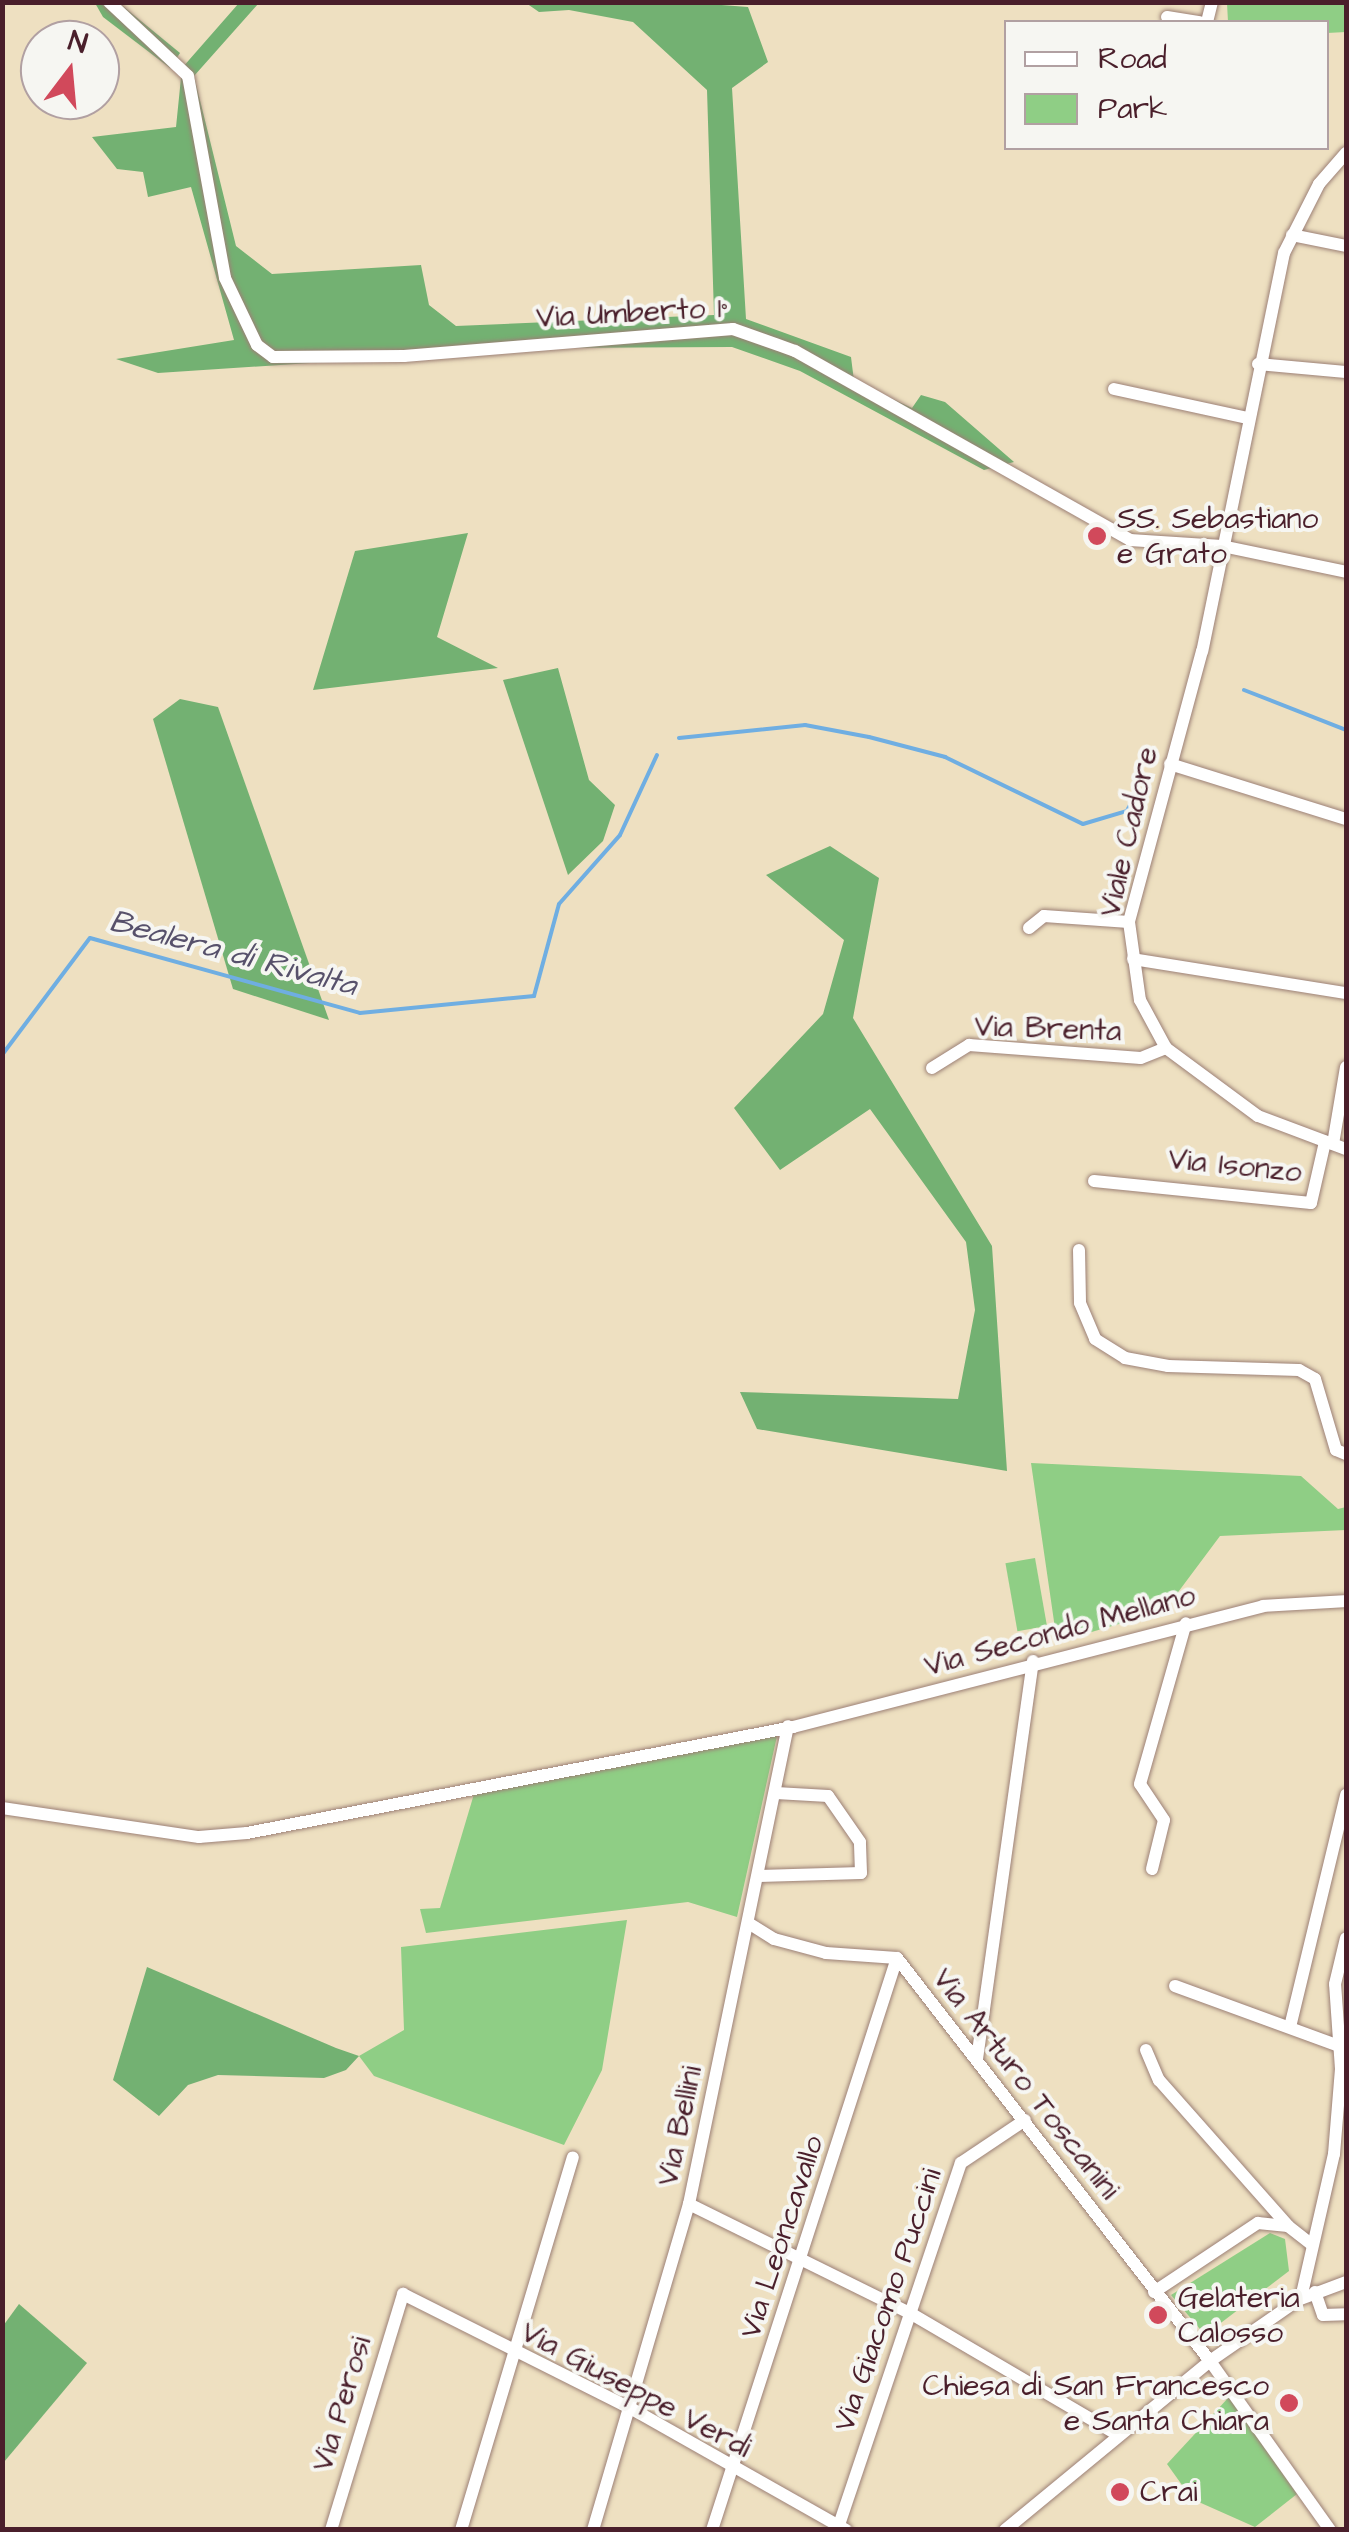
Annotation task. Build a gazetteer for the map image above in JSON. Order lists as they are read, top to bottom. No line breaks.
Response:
{"streets":{"street":["Via Umberto 1°","Viale Cadore","Via Brenta","Via Isonzo","Via Secondo Mellano","Via Arturo Toscanini","Via Bellini","Via Leoncavallo","Via Giacomo Puccini","Via Giuseppe Verdi","Via Perosi"]},"crossings":[["Via Umberto 1°","Viale Cadore"],["Viale Cadore","Via Brenta"],["Viale Cadore","Via Isonzo"],["Via Secondo Mellano","Via Bellini"],["Via Arturo Toscanini","Via Bellini"],["Via Arturo Toscanini","Via Leoncavallo"],["Via Arturo Toscanini","Via Giacomo Puccini"],["Via Bellini","Via Giuseppe Verdi"],["Via Leoncavallo","Via Giuseppe Verdi"],["Via Giacomo Puccini","Via Giuseppe Verdi"],["Via Giuseppe Verdi","Via Perosi"]],"water":["Bealera di Rivalta"],"places":["SS. Sebastiano e Grato","Gelateria Calosso","Chiesa di San Francesco e Santa Chiara","Crai"],"legend":["Road","Park"],"north":"top"}
